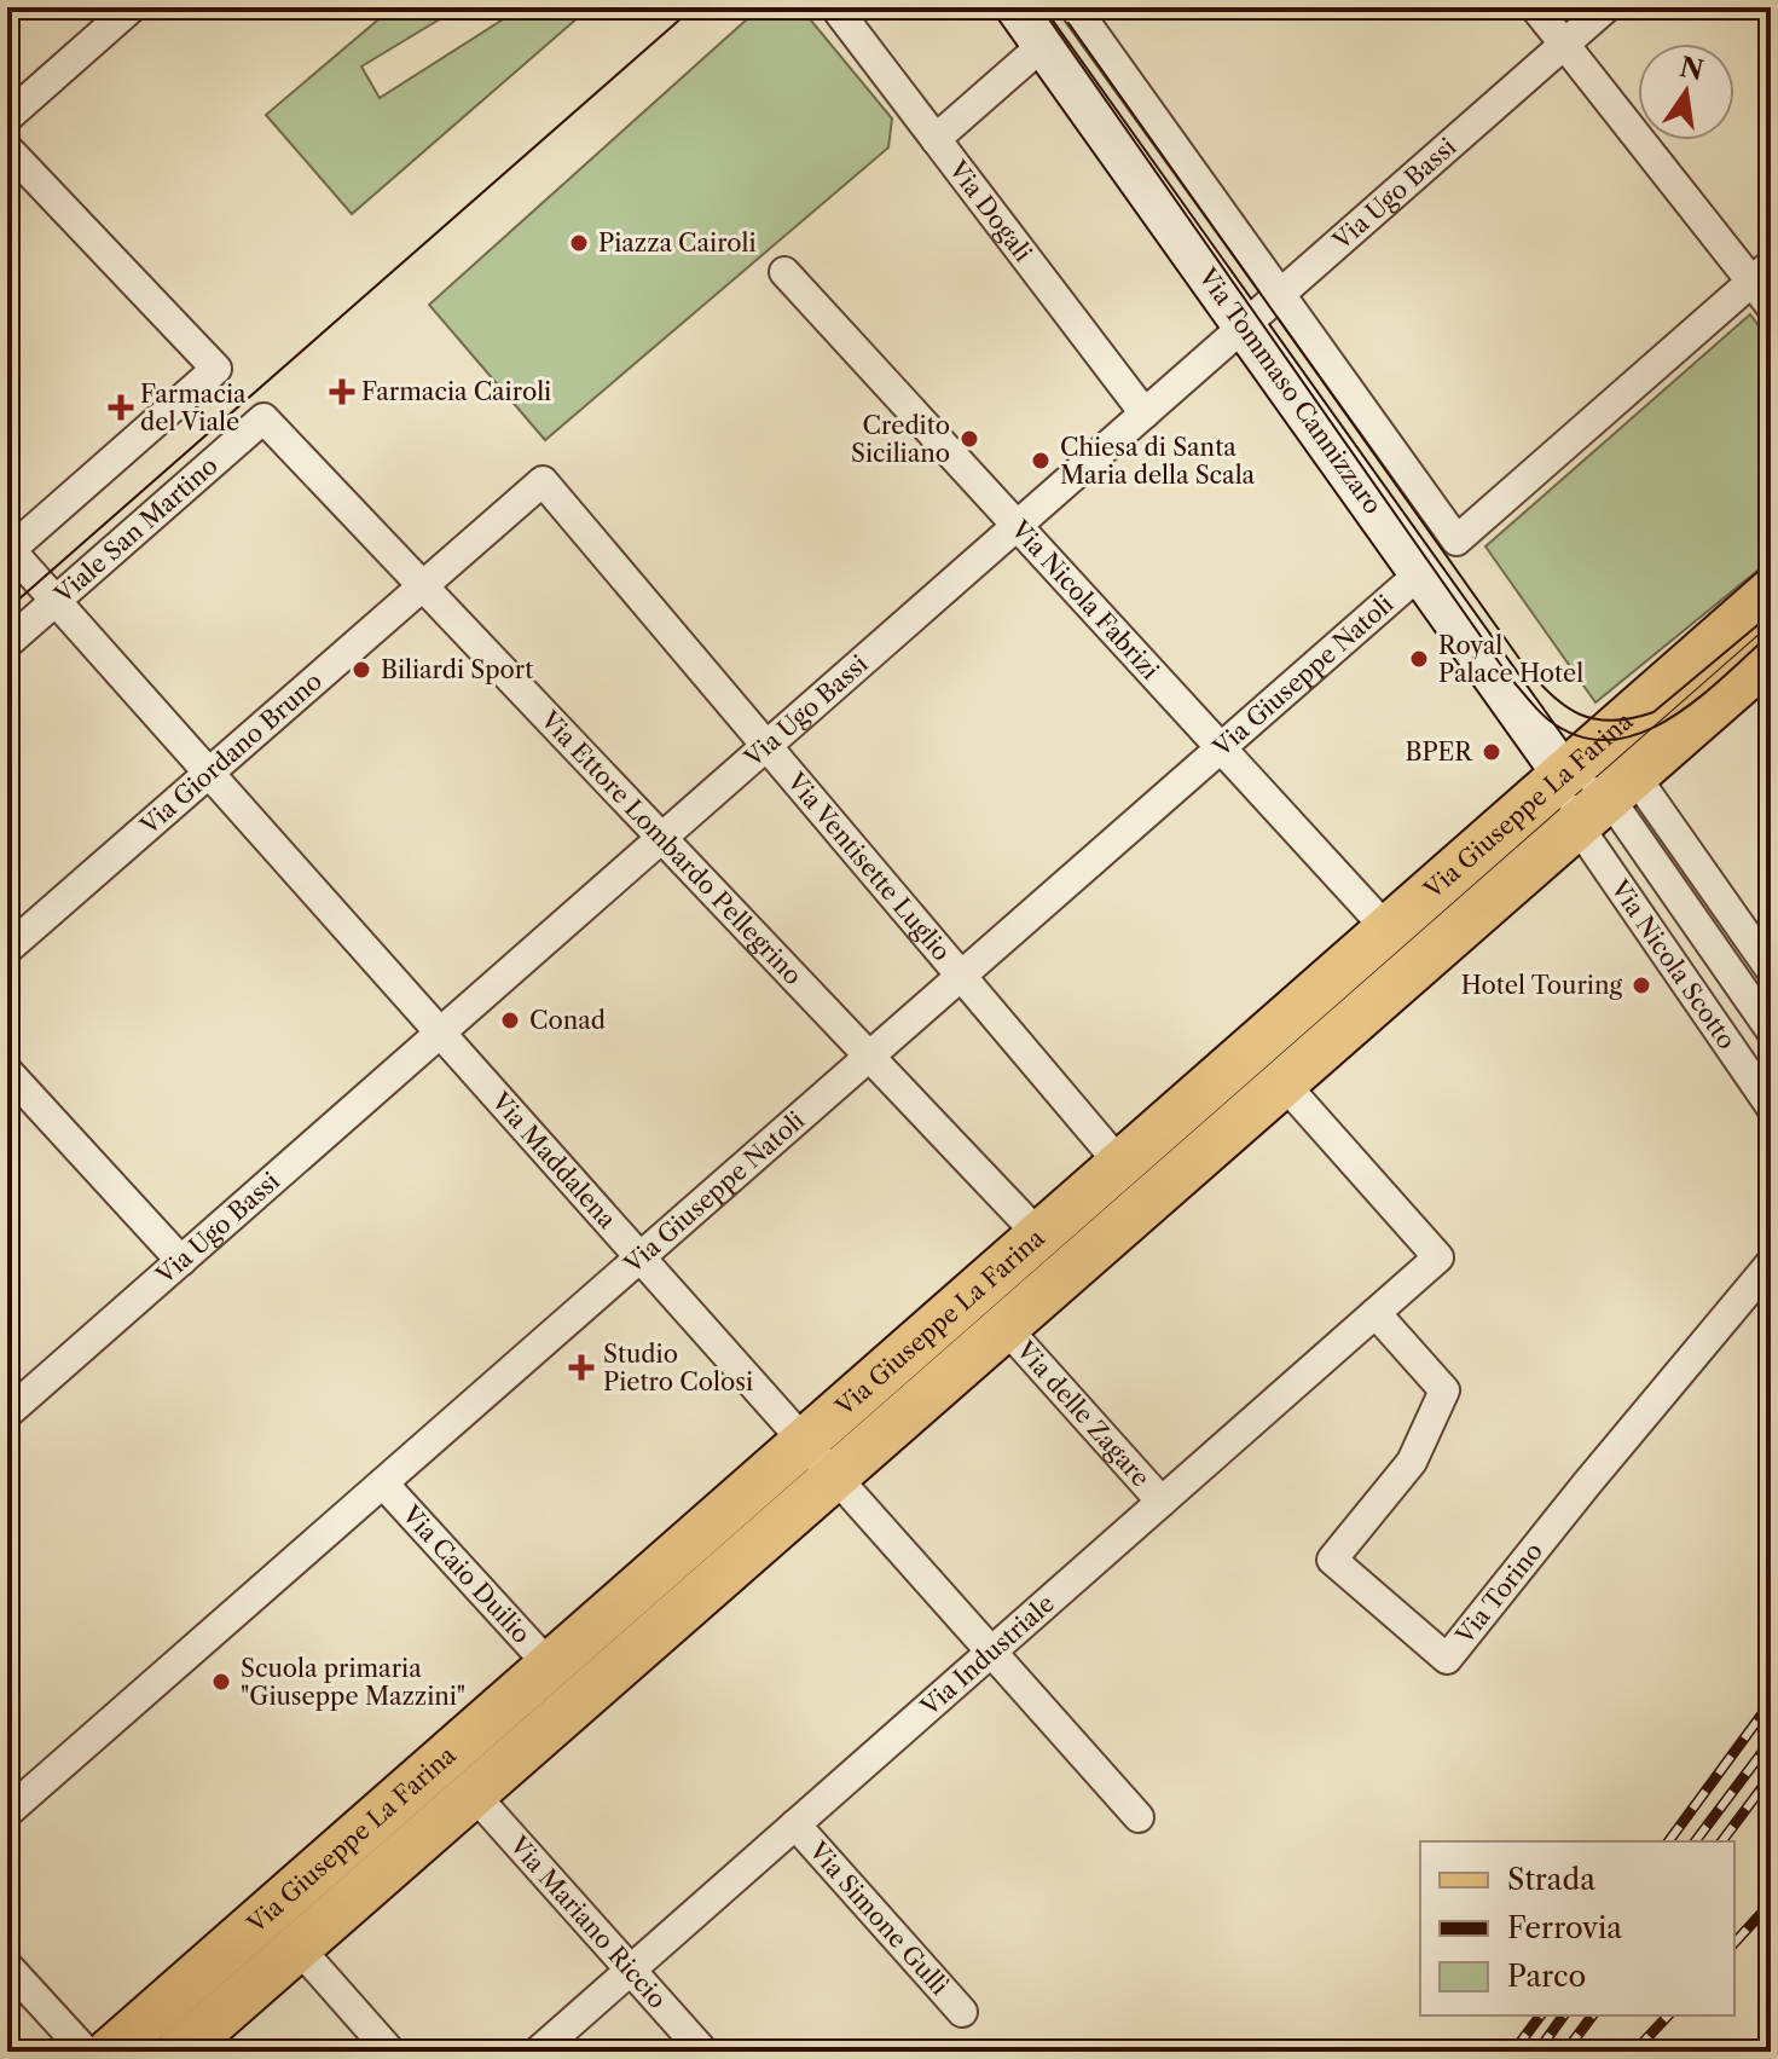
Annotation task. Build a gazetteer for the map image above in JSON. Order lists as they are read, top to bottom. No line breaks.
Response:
{"streets":{"main road":["Via Giuseppe La Farina"],"street":["Via Ugo Bassi","Via Dogali","Via Tommaso Cannizzaro","Viale San Martino","Via Nicola Fabrizi","Via Giuseppe Natoli","Via Giordano Bruno","Via Ettore Lombardo Pellegrino","Via Ventisette Luglio","Via Nicola Scotto","Via Maddalena","Via delle Zagare","Via Caio Duilio","Via Torino","Via Industriale","Via Simone Gullì","Via Mariano Riccio"]},"crossings":[["Via Ugo Bassi","Via Dogali"],["Via Ugo Bassi","Via Tommaso Cannizzaro"],["Via Ugo Bassi","Via Nicola Fabrizi"],["Via Ugo Bassi","Via Ettore Lombardo Pellegrino"],["Via Ugo Bassi","Via Ventisette Luglio"],["Via Ugo Bassi","Via Maddalena"],["Via Tommaso Cannizzaro","Via Giuseppe Natoli"],["Via Tommaso Cannizzaro","Via Giuseppe La Farina"],["Viale San Martino","Via Ettore Lombardo Pellegrino"],["Viale San Martino","Via Maddalena"],["Via Nicola Fabrizi","Via Giuseppe Natoli"],["Via Nicola Fabrizi","Via Giuseppe La Farina"],["Via Giuseppe Natoli","Via Ettore Lombardo Pellegrino"],["Via Giuseppe Natoli","Via Ventisette Luglio"],["Via Giuseppe Natoli","Via Maddalena"],["Via Giuseppe Natoli","Via Caio Duilio"],["Via Giordano Bruno","Via Ettore Lombardo Pellegrino"],["Via Giordano Bruno","Via Ventisette Luglio"],["Via Giordano Bruno","Via Maddalena"],["Via Giuseppe La Farina","Via Ettore Lombardo Pellegrino"],["Via Giuseppe La Farina","Via Ventisette Luglio"],["Via Giuseppe La Farina","Via Nicola Scotto"],["Via Giuseppe La Farina","Via Maddalena"],["Via Giuseppe La Farina","Via delle Zagare"],["Via Giuseppe La Farina","Via Caio Duilio"],["Via Giuseppe La Farina","Via Industriale"],["Via Giuseppe La Farina","Via Mariano Riccio"],["Via Maddalena","Via Industriale"],["Via delle Zagare","Via Industriale"],["Via Torino","Via Industriale"],["Via Industriale","Via Simone Gullì"],["Via Industriale","Via Mariano Riccio"]],"places":{"other":["Piazza Cairoli","Credito Siciliano","Chiesa di Santa Maria della Scala","Royal Palace Hotel","Biliardi Sport","BPER","Hotel Touring","Conad","Scuola primaria \"Giuseppe Mazzini\""],"health":["Farmacia Cairoli","Farmacia del Viale","Studio Pietro Colosi"]},"legend":["Strada","Ferrovia","Parco"],"north":"top"}
